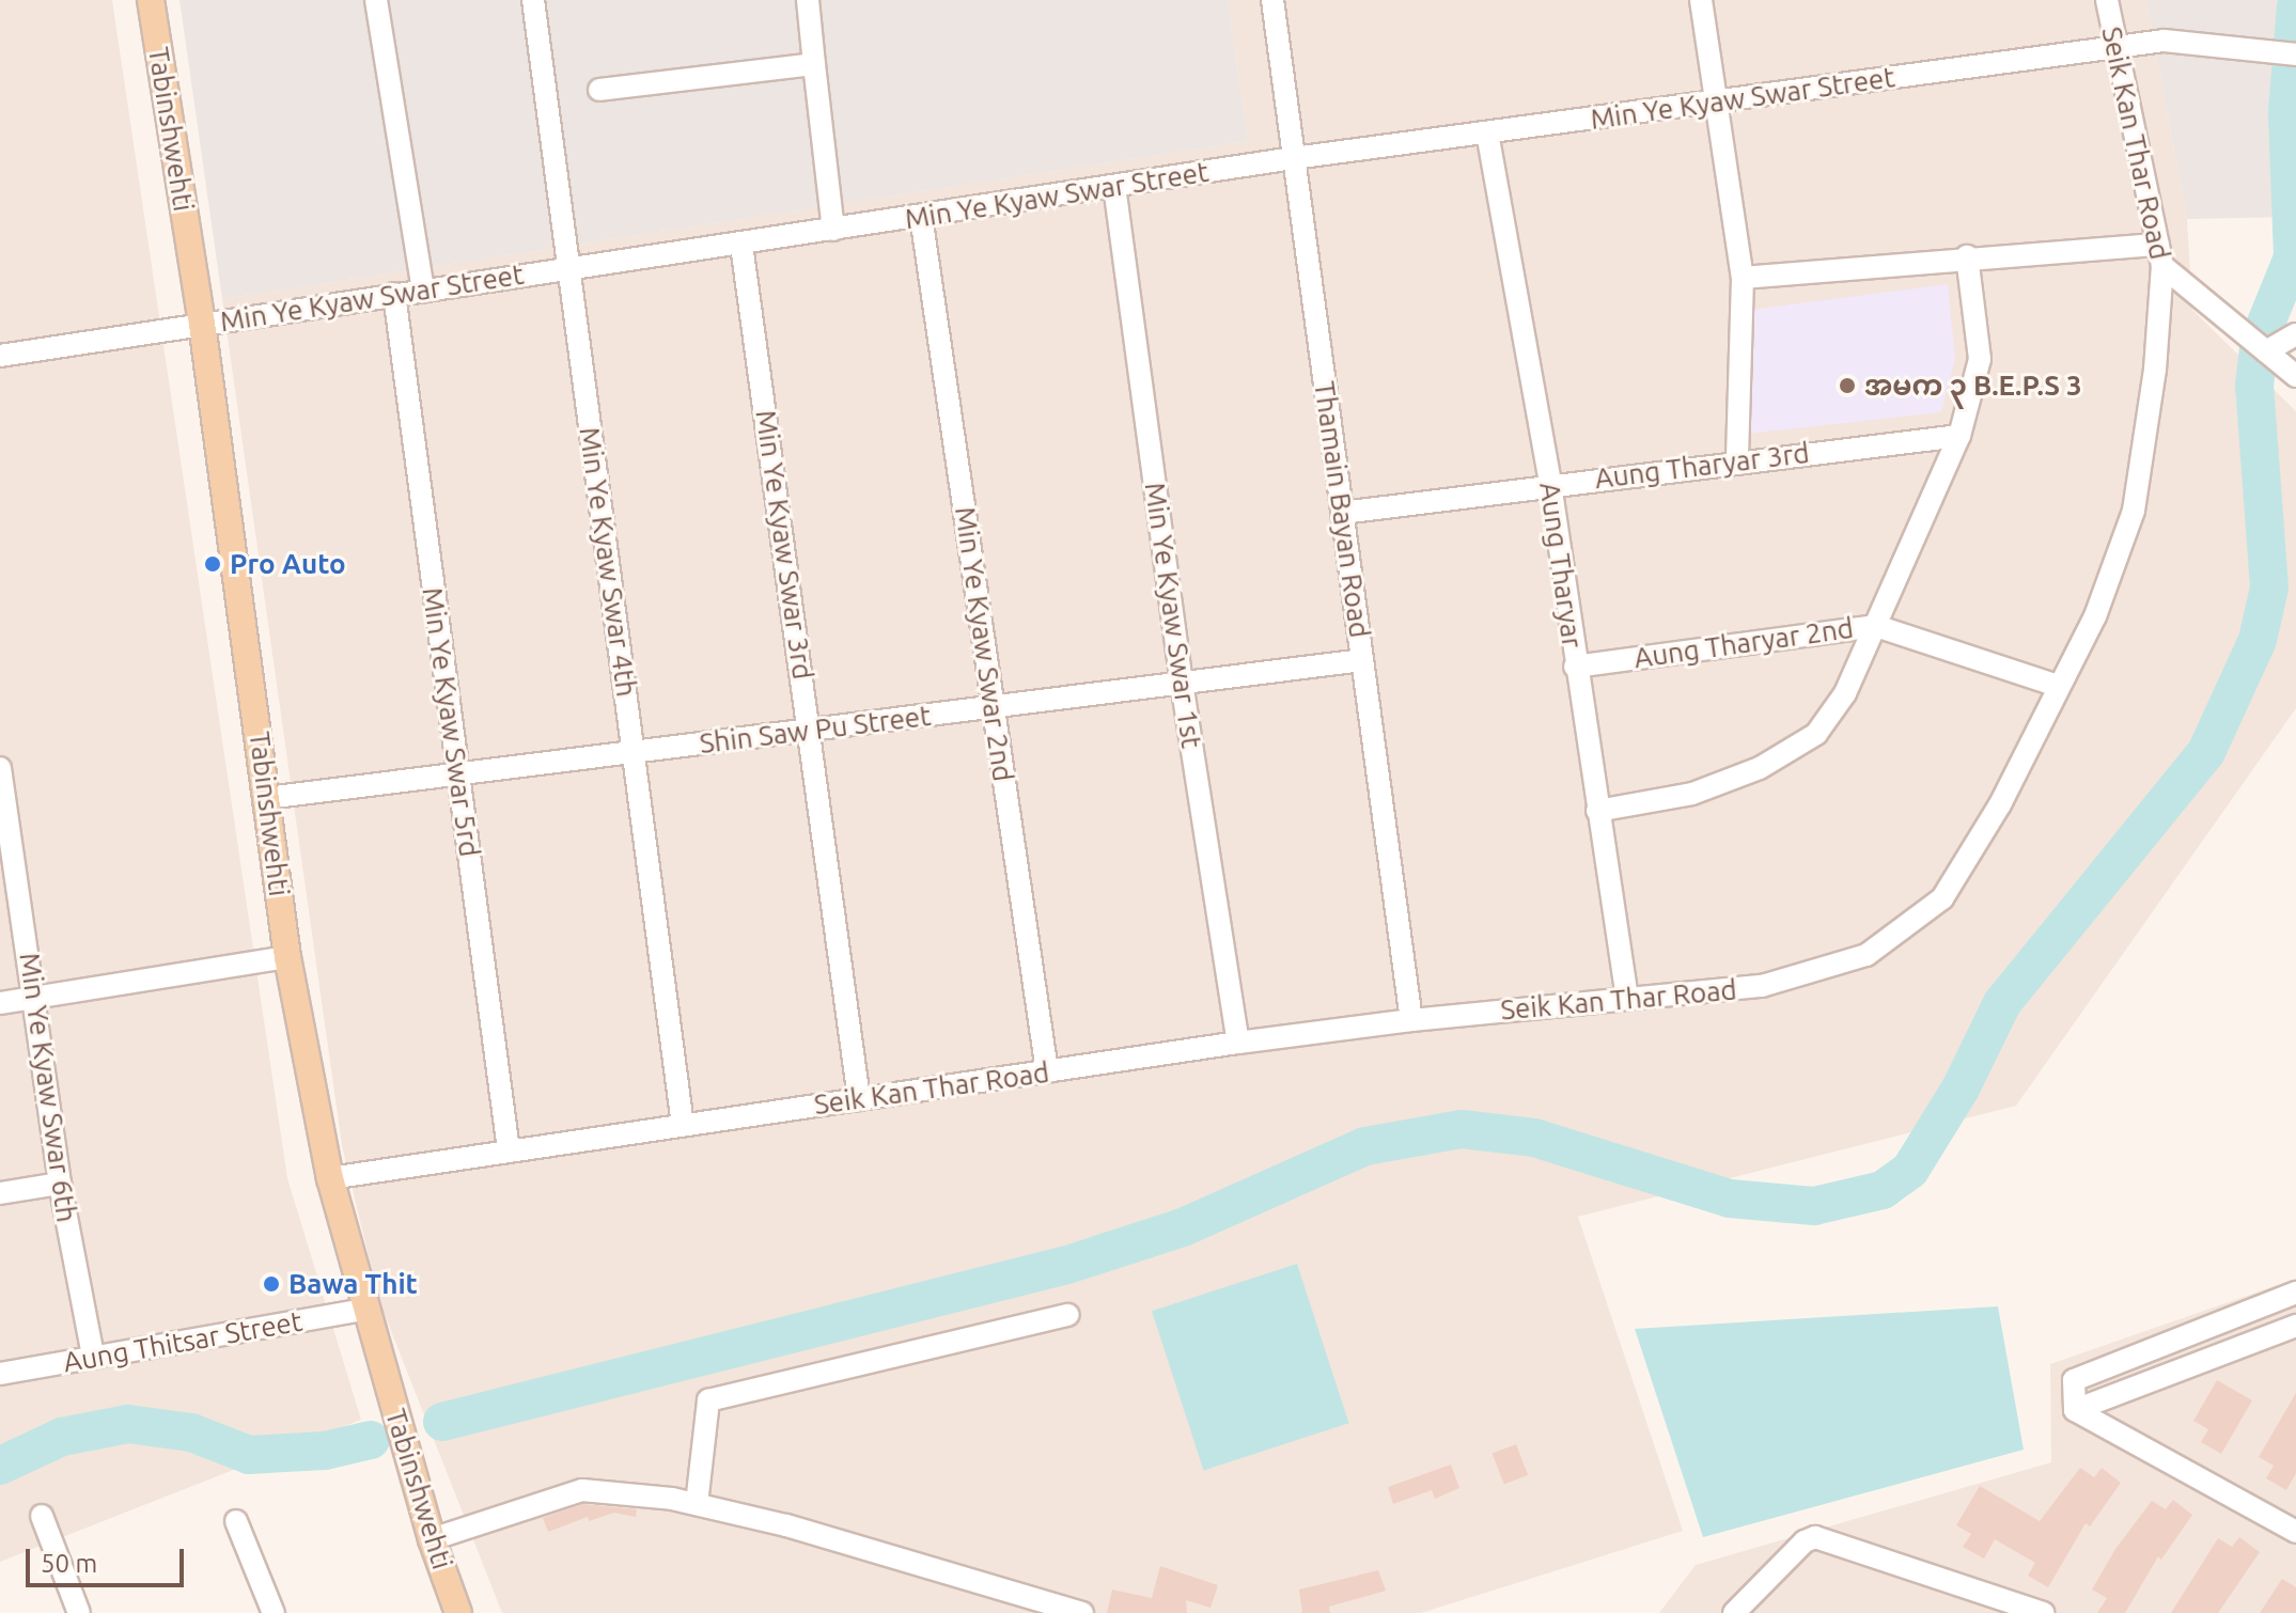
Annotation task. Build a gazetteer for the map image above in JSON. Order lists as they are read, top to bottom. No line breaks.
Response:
{"streets":{"main road":["Tabinshwehti"],"street":["Min Ye Kyaw Swar Street","Seik Kan Thar Road","Aung Tharyar 3rd","Thamain Bayan Road","Min Ye Kyaw Swar 3rd","Min Ye Kyaw Swar 4th","Aung Tharyar","Min Ye Kyaw Swar 1st","Aung Tharyar 2nd","Min Ye Kyaw Swar 2nd","Min Ye Kyaw Swar 5rd","Shin Saw Pu Street","Min Ye Kyaw Swar 6th","Aung Thitsar Street"]},"crossings":[["Min Ye Kyaw Swar Street","Tabinshwehti"],["Min Ye Kyaw Swar Street","Seik Kan Thar Road"],["Min Ye Kyaw Swar Street","Thamain Bayan Road"],["Min Ye Kyaw Swar Street","Min Ye Kyaw Swar 3rd"],["Min Ye Kyaw Swar Street","Min Ye Kyaw Swar 4th"],["Min Ye Kyaw Swar Street","Aung Tharyar"],["Min Ye Kyaw Swar Street","Min Ye Kyaw Swar 1st"],["Min Ye Kyaw Swar Street","Min Ye Kyaw Swar 2nd"],["Min Ye Kyaw Swar Street","Min Ye Kyaw Swar 5rd"],["Tabinshwehti","Seik Kan Thar Road"],["Tabinshwehti","Shin Saw Pu Street"],["Tabinshwehti","Aung Thitsar Street"],["Seik Kan Thar Road","Thamain Bayan Road"],["Seik Kan Thar Road","Min Ye Kyaw Swar 3rd"],["Seik Kan Thar Road","Min Ye Kyaw Swar 4th"],["Seik Kan Thar Road","Aung Tharyar"],["Seik Kan Thar Road","Min Ye Kyaw Swar 1st"],["Seik Kan Thar Road","Aung Tharyar 2nd"],["Seik Kan Thar Road","Min Ye Kyaw Swar 2nd"],["Seik Kan Thar Road","Min Ye Kyaw Swar 5rd"],["Aung Tharyar 3rd","Thamain Bayan Road"],["Aung Tharyar 3rd","Aung Tharyar"],["Thamain Bayan Road","Shin Saw Pu Street"],["Min Ye Kyaw Swar 3rd","Shin Saw Pu Street"],["Min Ye Kyaw Swar 4th","Shin Saw Pu Street"],["Aung Tharyar","Aung Tharyar 2nd"],["Min Ye Kyaw Swar 1st","Shin Saw Pu Street"],["Min Ye Kyaw Swar 2nd","Shin Saw Pu Street"],["Min Ye Kyaw Swar 5rd","Shin Saw Pu Street"],["Min Ye Kyaw Swar 6th","Aung Thitsar Street"]],"places":["အမက ၃ B.E.P.S 3","Pro Auto","Bawa Thit"],"scale_bar":"50 m"}
